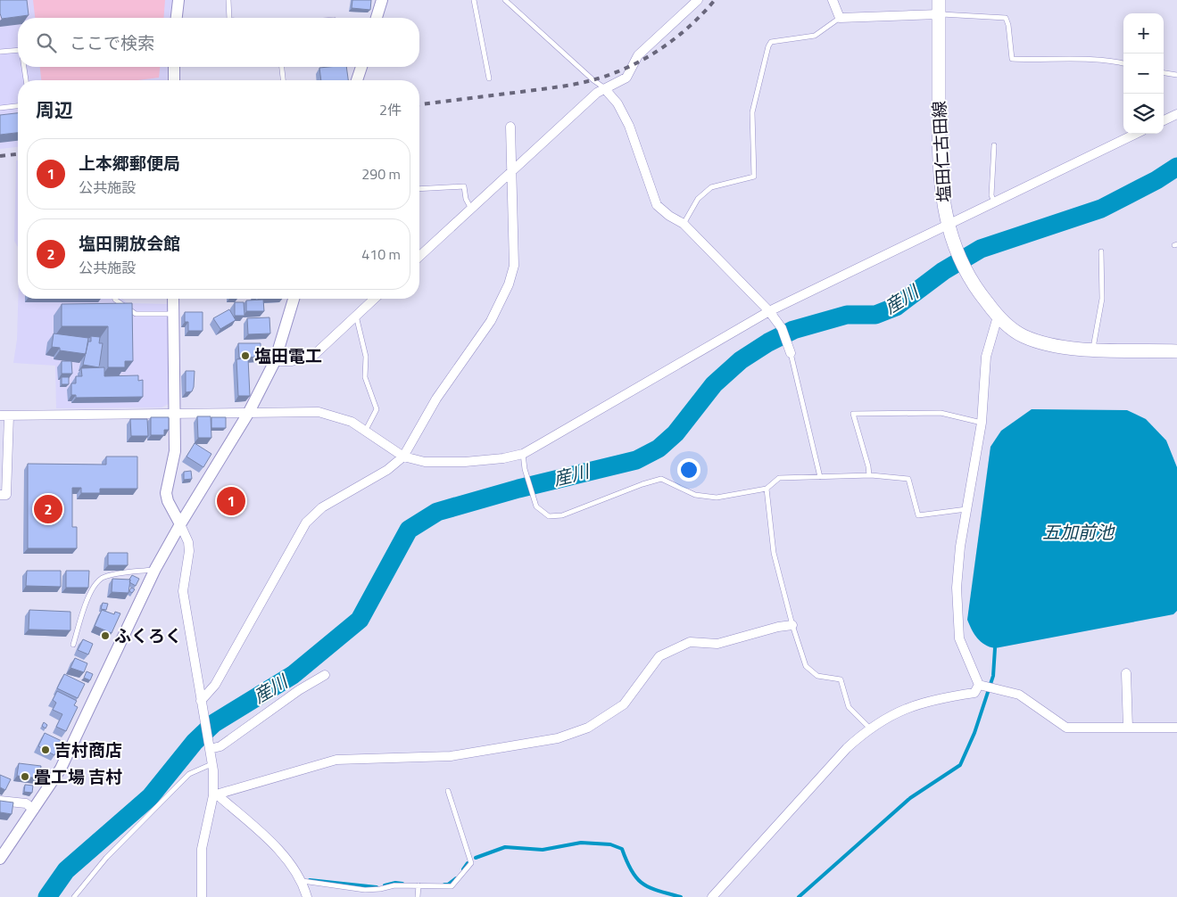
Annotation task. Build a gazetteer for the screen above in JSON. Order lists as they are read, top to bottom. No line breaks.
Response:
{"streets":{"main road":["塩田仁古田線"]},"water":["産川","五加前池"],"places":["塩田電工","ふくろく","吉村商店","畳工場 吉村"],"page":{"map_buttons":["+","−"],"search":"ここで検索","heading":["周辺","2件"],"list":[{"mark":"1","name":"上本郷郵便局","note":"公共施設","value":"290 m"},{"mark":"2","name":"塩田開放会館","note":"公共施設","value":"410 m"}],"pins":["1","2"]}}
